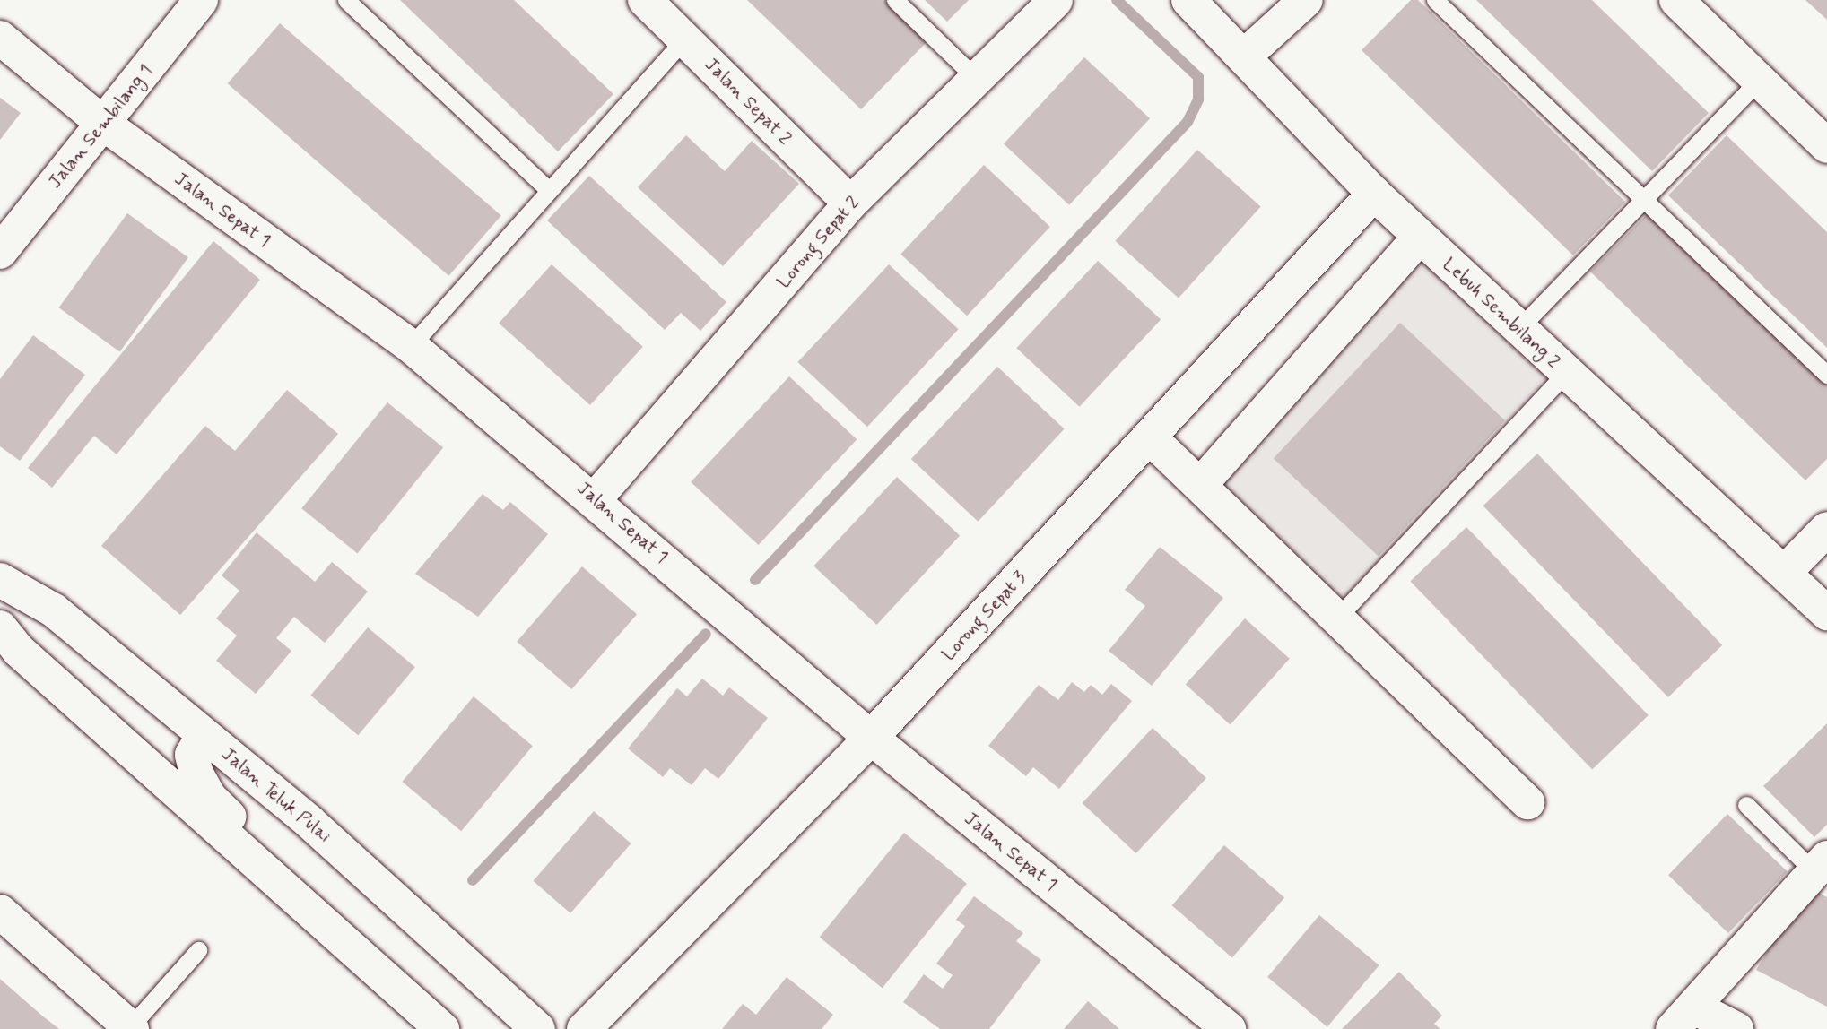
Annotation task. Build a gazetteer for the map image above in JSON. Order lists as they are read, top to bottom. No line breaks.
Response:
{"streets":{"street":["Jalan Sepat 2","Jalan Sembilang 1","Jalan Sepat 1","Lorong Sepat 2","Lebuh Sembilang 2","Lorong Sepat 3","Jalan Teluk Pulai"]},"crossings":[["Jalan Sepat 2","Lorong Sepat 2"],["Jalan Sembilang 1","Jalan Sepat 1"],["Jalan Sepat 1","Lorong Sepat 2"],["Jalan Sepat 1","Lorong Sepat 3"],["Lebuh Sembilang 2","Lorong Sepat 3"]]}
